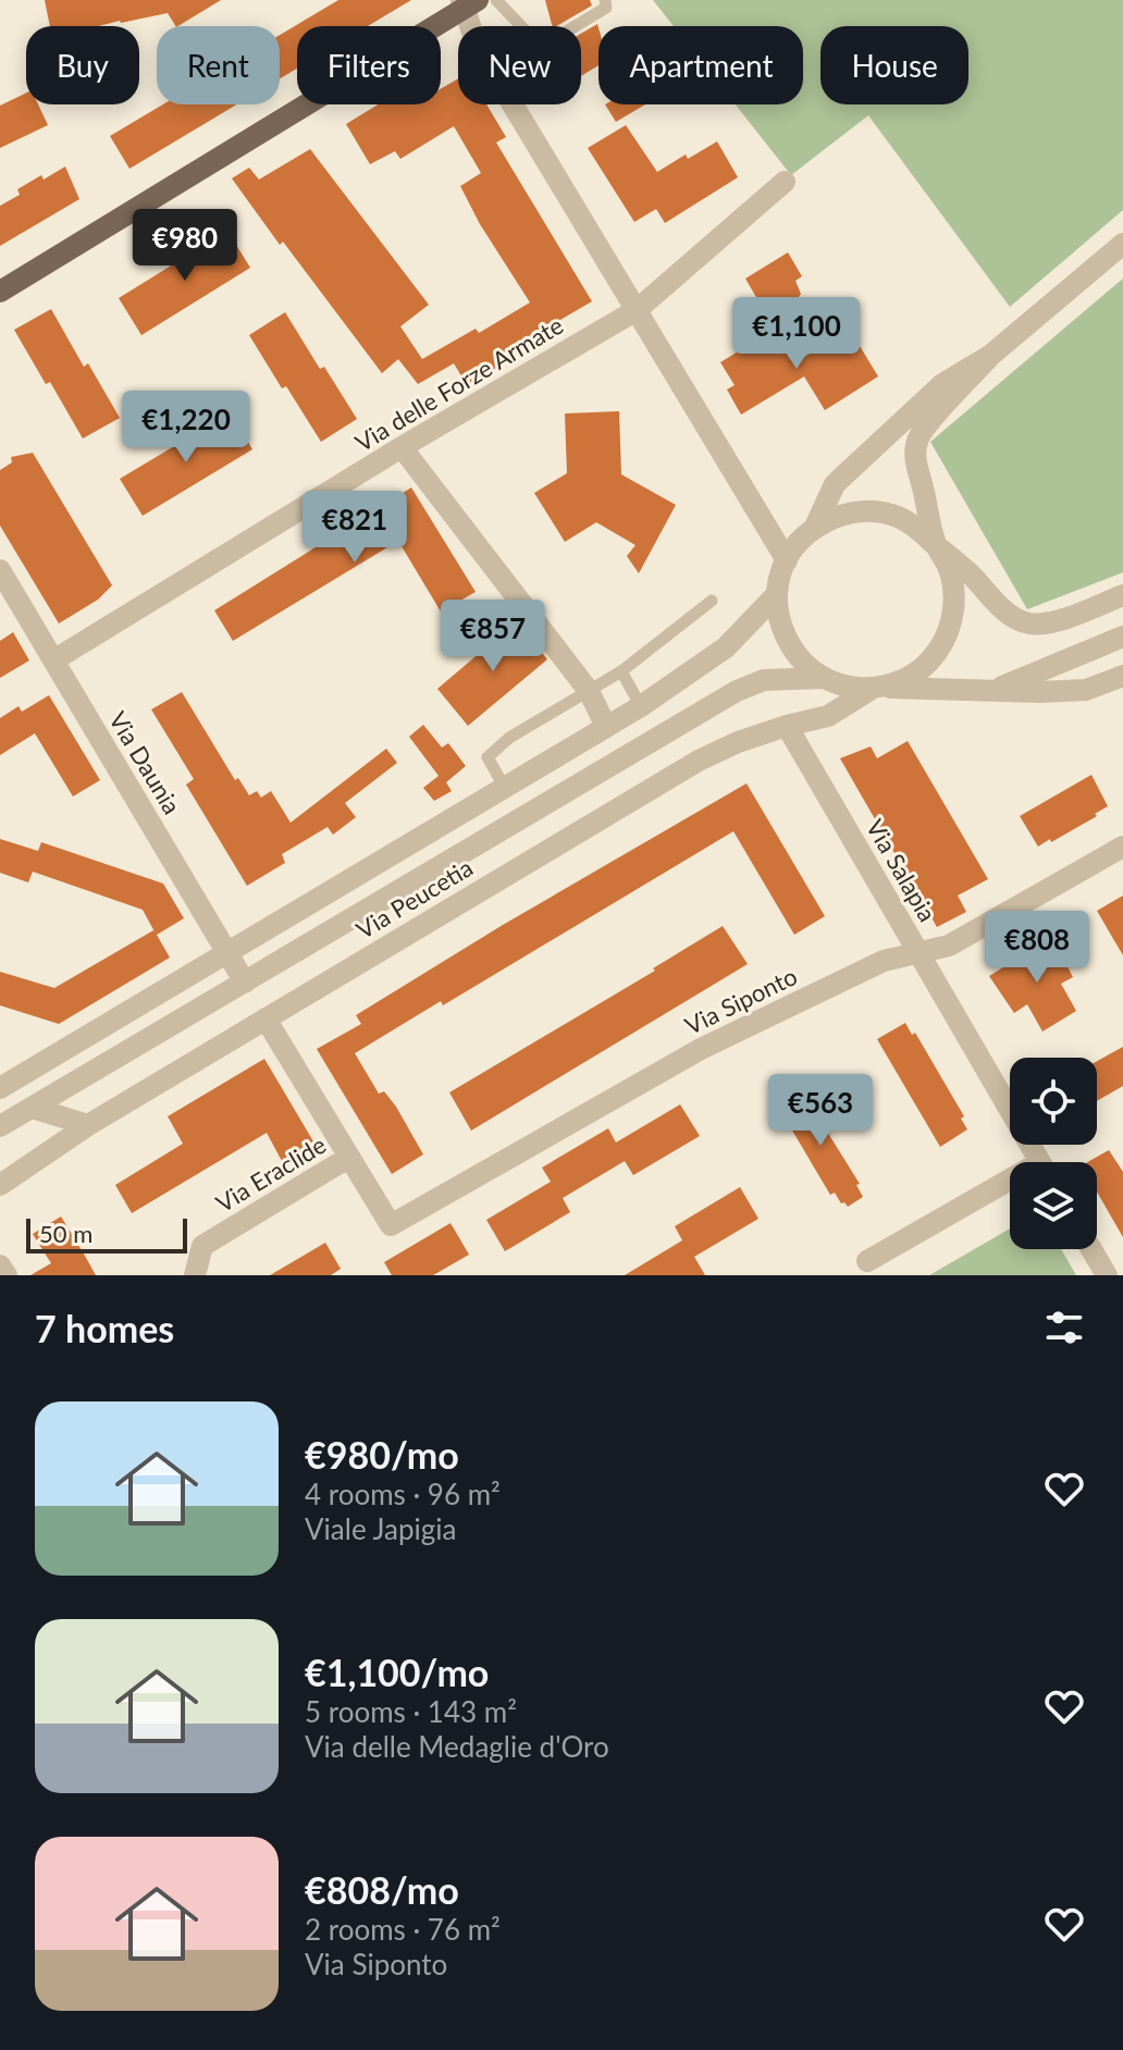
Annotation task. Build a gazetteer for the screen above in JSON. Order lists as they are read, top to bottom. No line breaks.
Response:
{"streets":{"street":["Via delle Forze Armate","Via Daunia","Via Salapia","Via Peucetia","Via Siponto","Via Eraclide"]},"crossings":[["Via delle Forze Armate","Via Daunia"],["Via Daunia","Via Peucetia"],["Via Salapia","Via Peucetia"],["Via Salapia","Via Siponto"],["Via Siponto","Via Eraclide"]],"scale_bar":"50 m","page":{"chip":["Buy","Rent","Filters","New","Apartment","House"],"price":["€980","€1,100","€1,220","€821","€857","€808","€563"],"scale":"50 m","heading":"7 homes","list":[{"name":"€980/mo","note":"4 rooms · 96 m² · Viale Japigia"},{"name":"€1,100/mo","note":"5 rooms · 143 m² · Via delle Medaglie d'Oro"},{"name":"€808/mo","note":"2 rooms · 76 m² · Via Siponto"}]}}
